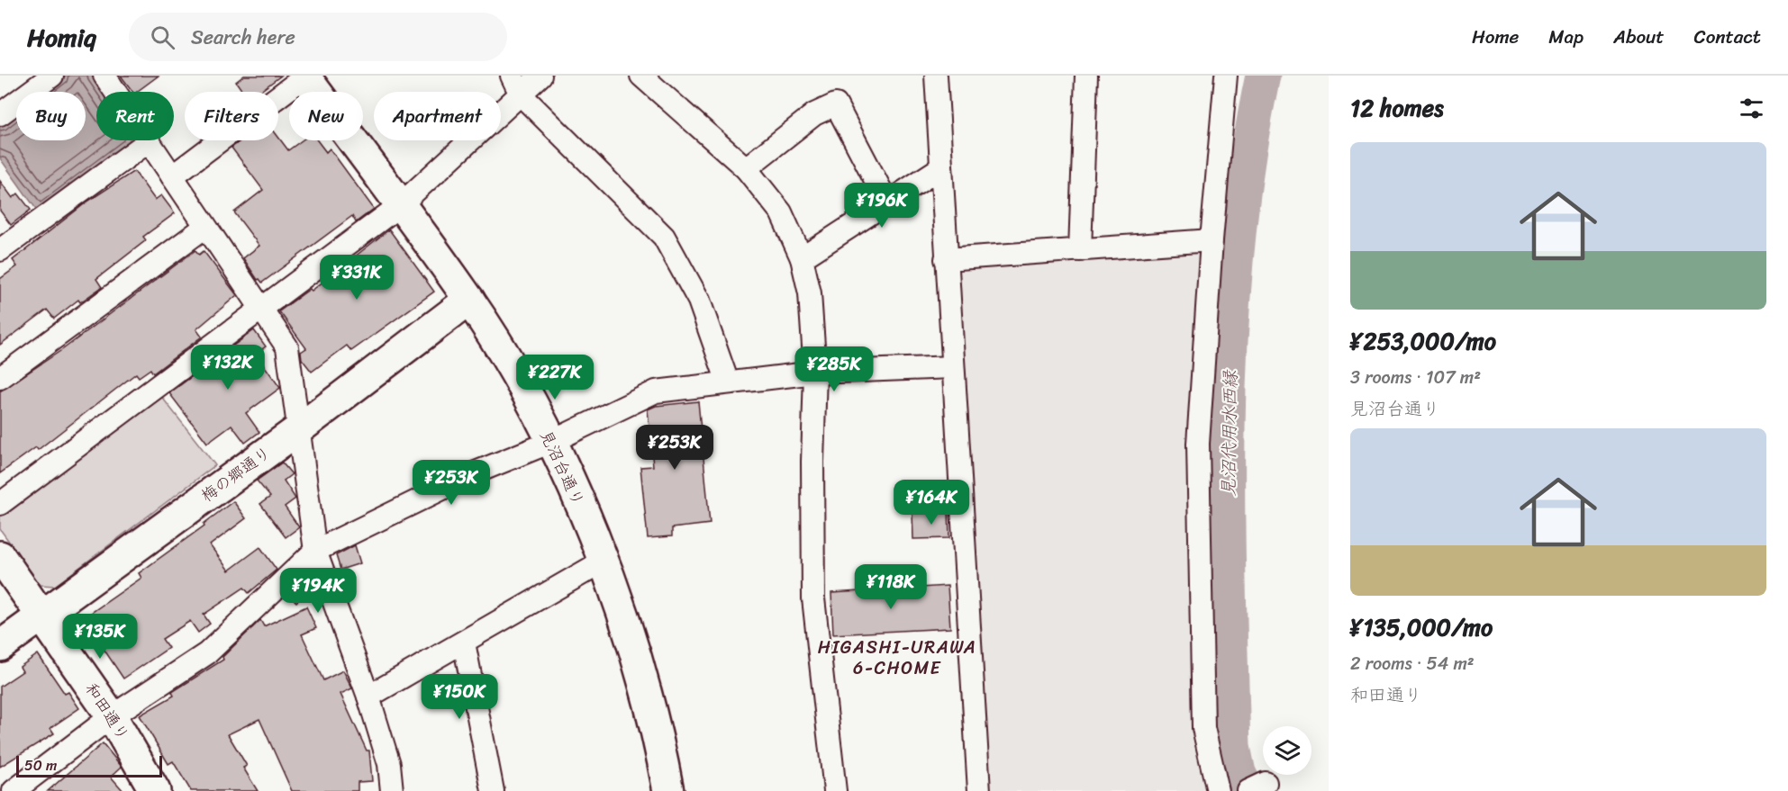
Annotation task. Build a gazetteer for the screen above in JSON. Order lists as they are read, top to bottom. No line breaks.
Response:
{"streets":{"street":["見沼台通り","梅の郷通り","和田通り"]},"crossings":[["見沼台通り","梅の郷通り"],["梅の郷通り","和田通り"]],"districts":["HIGASHI-URAWA 6-CHOME"],"water":["見沼代用水西縁"],"scale_bar":"50 m","page":{"header":"Homiq","search":"Search here","nav":["Home","Map","About","Contact"],"heading":"12 homes","chip":["Buy","Rent","Filters","New","Apartment"],"list":[{"name":"¥253,000/mo","note":"3 rooms · 107 m² · 見沼台通り"},{"name":"¥135,000/mo","note":"2 rooms · 54 m² · 和田通り"}],"price":["¥196K","¥331K","¥132K","¥285K","¥227K","¥253K","¥253K","¥164K","¥118K","¥194K","¥135K","¥150K"],"scale":"50 m"}}
